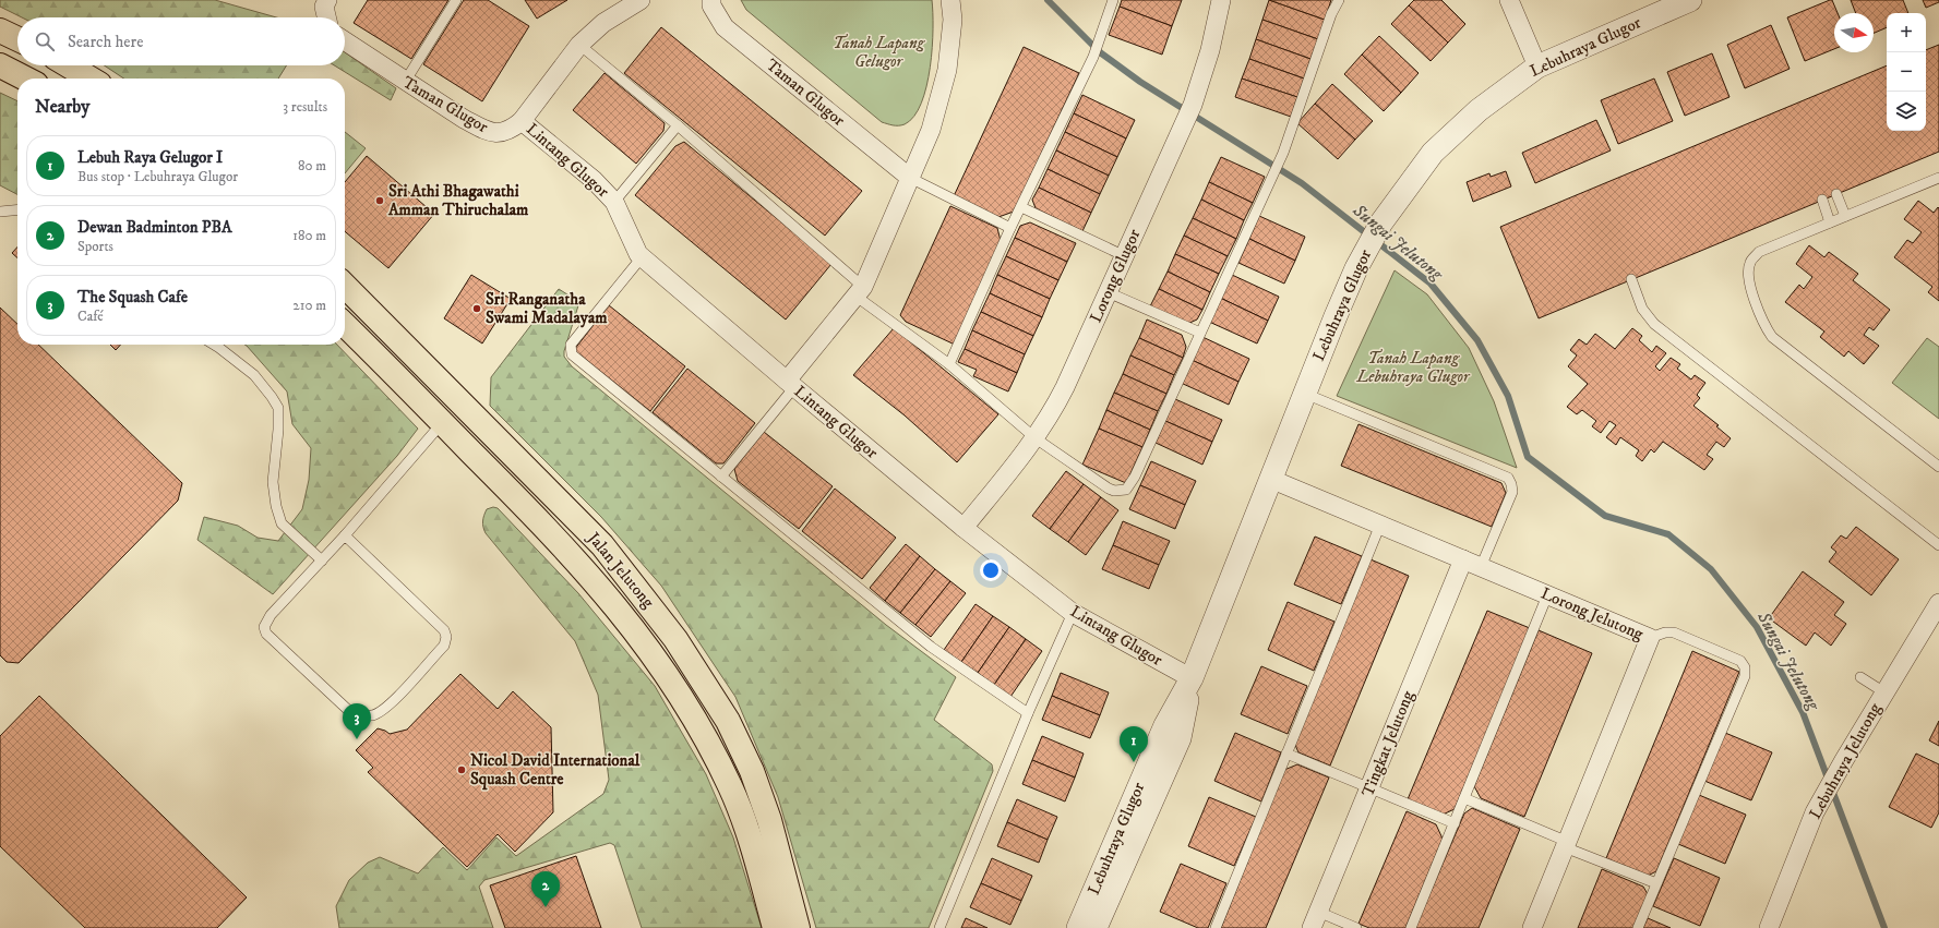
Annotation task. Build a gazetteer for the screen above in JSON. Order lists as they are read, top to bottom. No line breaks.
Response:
{"streets":{"main road":["Jalan Jelutong"],"street":["Lebuhraya Glugor","Taman Glugor","Lintang Glugor","Lorong Glugor","Lorong Jelutong","Tingkat Jelutong","Lebuhraya Jelutong"]},"crossings":[["Lebuhraya Glugor","Lintang Glugor"],["Lebuhraya Glugor","Lorong Jelutong"],["Taman Glugor","Lintang Glugor"],["Lintang Glugor","Lorong Glugor"],["Lorong Jelutong","Tingkat Jelutong"]],"water":["Sungai Jelutong"],"parks":["Tanah Lapang Gelugor","Tanah Lapang Lebuhraya Glugor"],"places":["Sri Athi Bhagawathi Amman Thiruchalam","Sri Ranganatha Swami Madalayam","Nicol David International Squash Centre"],"north":"right","page":{"map_buttons":["+","−"],"search":"Search here","heading":["Nearby","3 results"],"list":[{"mark":"1","name":"Lebuh Raya Gelugor I","note":"Bus stop · Lebuhraya Glugor","value":"80 m"},{"mark":"2","name":"Dewan Badminton PBA","note":"Sports","value":"180 m"},{"mark":"3","name":"The Squash Cafe","note":"Café","value":"210 m"}],"pins":["3","1","2"]}}
